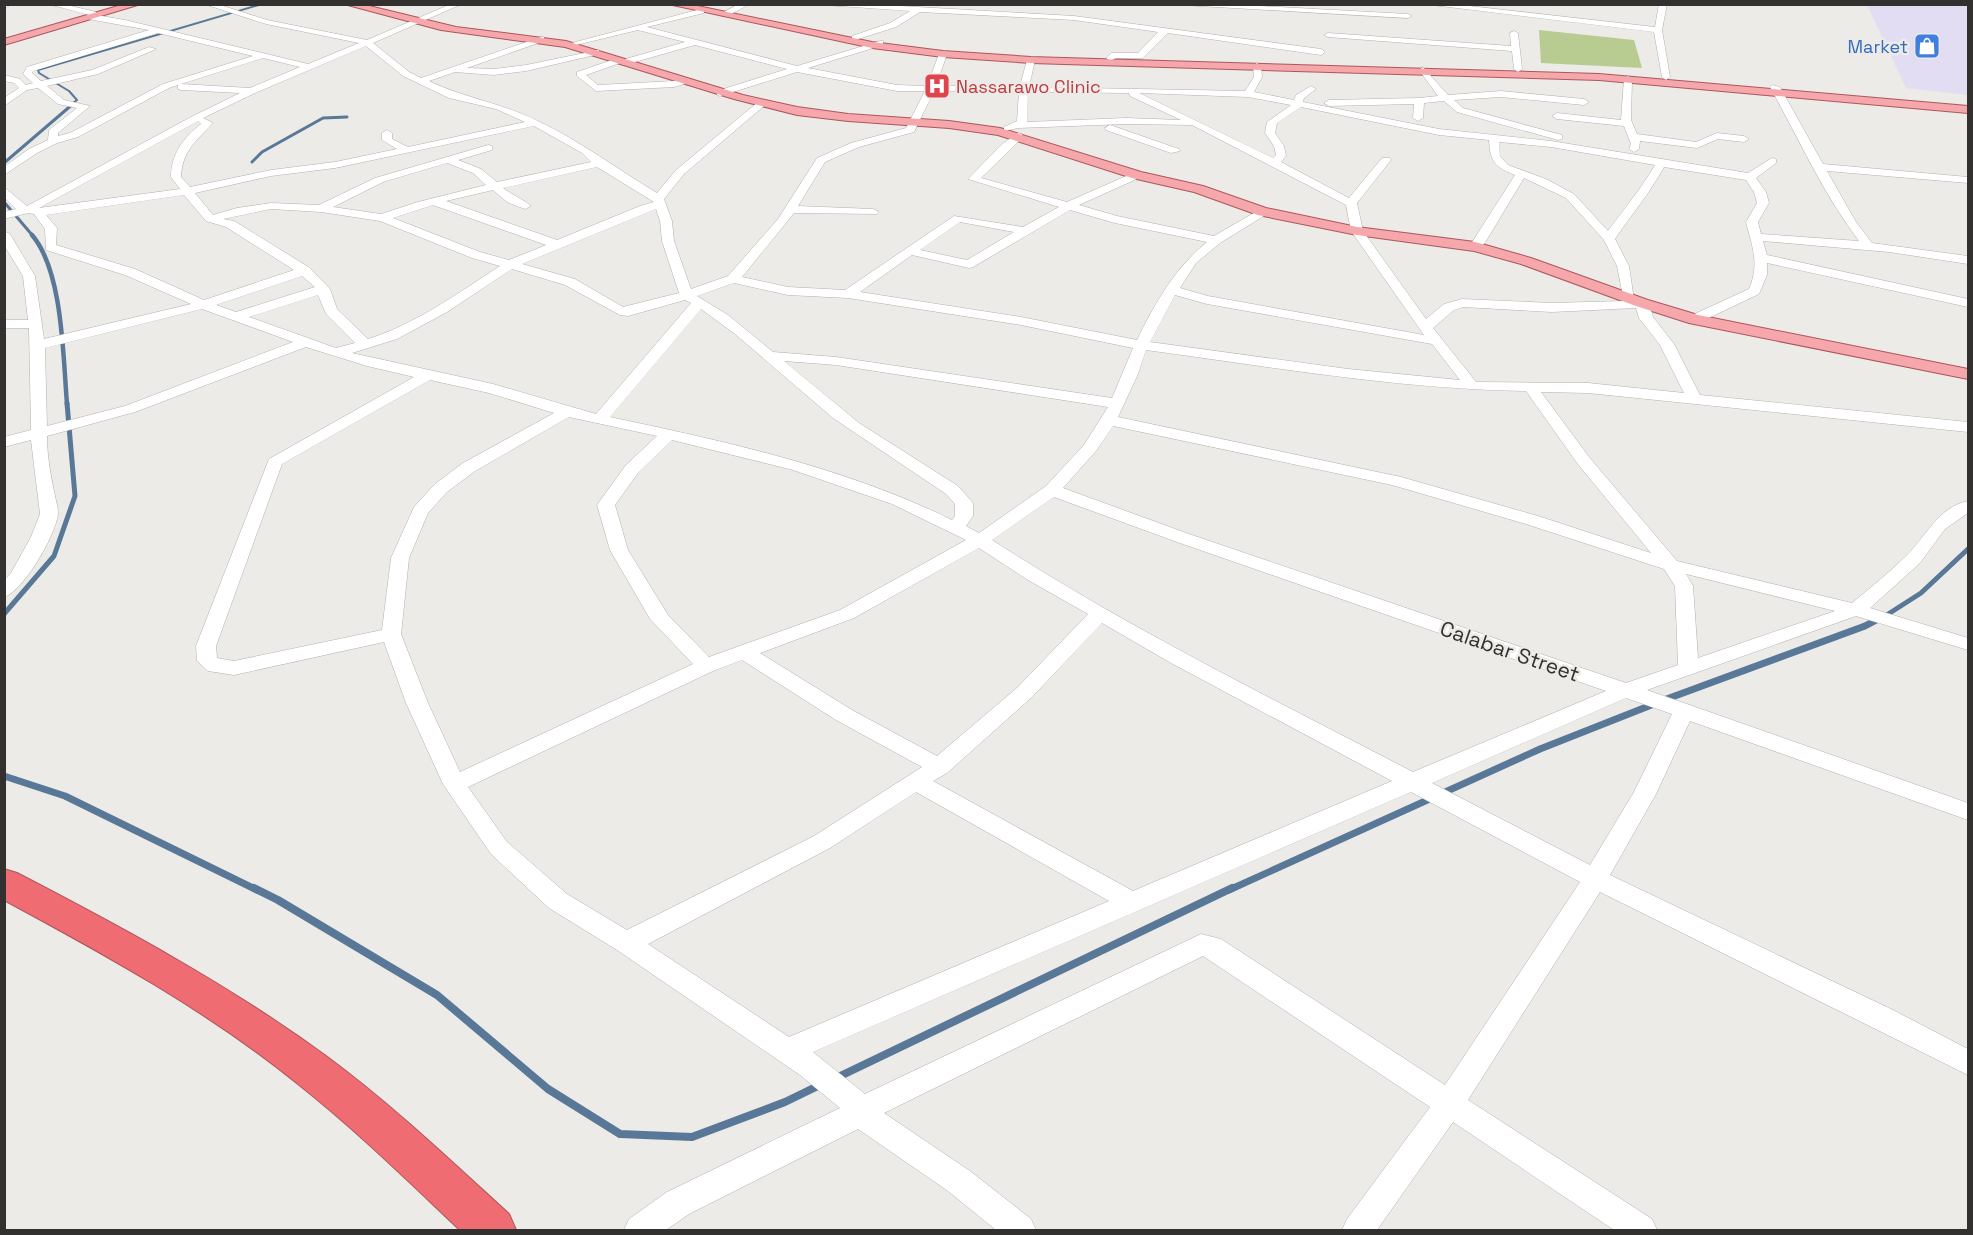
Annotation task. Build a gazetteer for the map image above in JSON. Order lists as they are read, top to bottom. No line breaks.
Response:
{"streets":{"street":["Calabar Street"]},"places":{"shop":["Market"],"hospital":["Nassarawo Clinic"]}}
